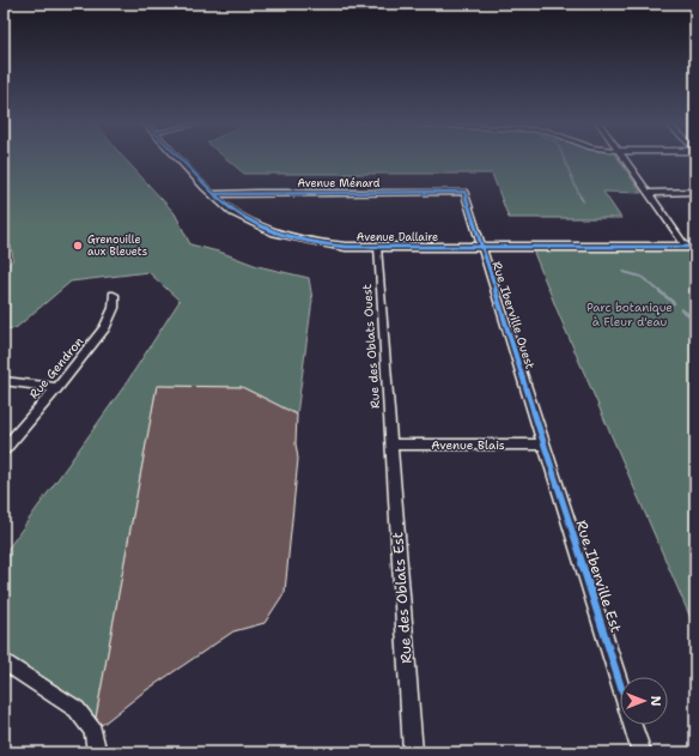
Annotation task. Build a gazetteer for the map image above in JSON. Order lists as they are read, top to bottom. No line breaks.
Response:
{"streets":{"street":["Avenue Ménard","Avenue Dallaire","Rue Iberville Ouest","Rue des Oblats Ouest","Rue Gendron","Avenue Blais","Rue Iberville Est","Rue des Oblats Est"]},"crossings":[["Avenue Ménard","Avenue Dallaire"],["Avenue Ménard","Rue Iberville Ouest"],["Avenue Dallaire","Rue Iberville Ouest"],["Avenue Dallaire","Rue des Oblats Ouest"],["Rue Iberville Ouest","Avenue Blais"],["Rue Iberville Ouest","Rue Iberville Est"],["Rue des Oblats Ouest","Avenue Blais"],["Rue des Oblats Ouest","Rue des Oblats Est"],["Avenue Blais","Rue Iberville Est"],["Avenue Blais","Rue des Oblats Est"]],"parks":["Parc botanique à Fleur d'eau"],"places":["Grenouille aux Bleuets"],"north":"right"}
